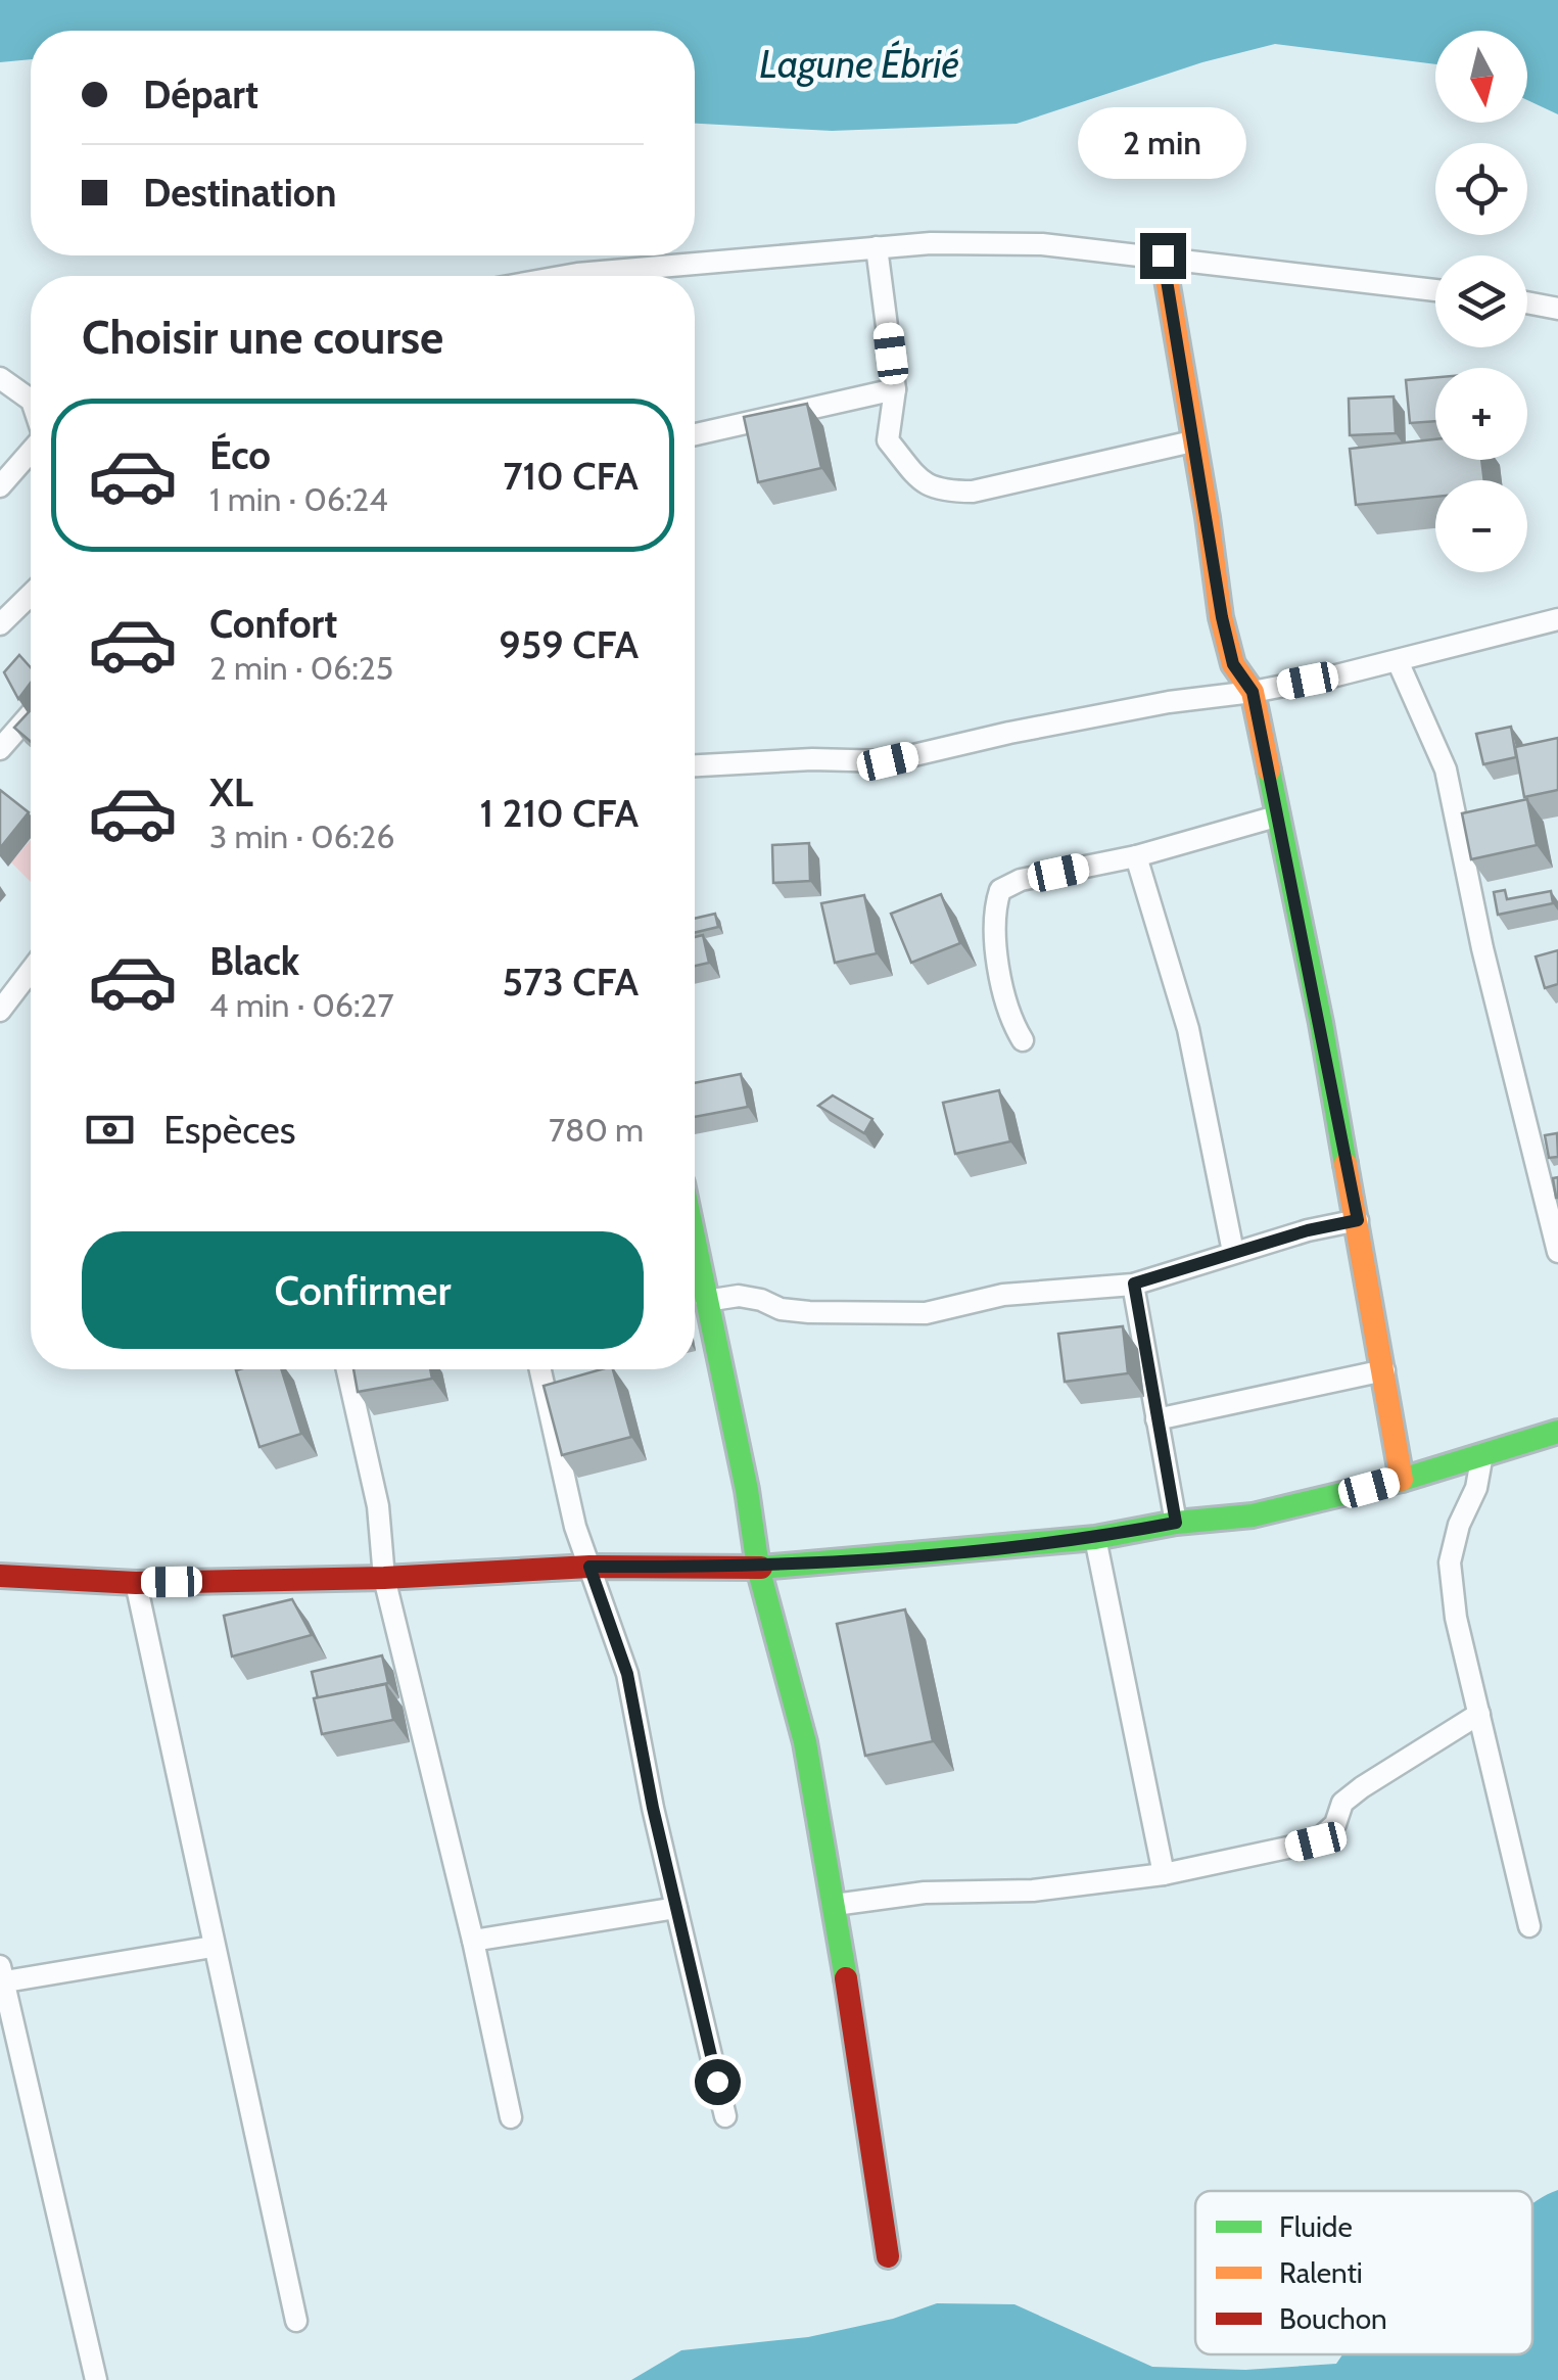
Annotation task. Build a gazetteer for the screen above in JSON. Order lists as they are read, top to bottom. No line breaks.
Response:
{"water":["Lagune Ébrié"],"legend":["Fluide","Ralenti","Bouchon"],"north":"bottom","page":{"map_buttons":["+","−"],"banner":["Départ","Destination"],"bubble":"2 min","heading":"Choisir une course","list":[{"name":"Éco","note":"1 min · 06:24","value":"710 CFA"},{"name":"Confort","note":"2 min · 06:25","value":"959 CFA"},{"name":"XL","note":"3 min · 06:26","value":"1 210 CFA"},{"name":"Black","note":"4 min · 06:27","value":"573 CFA"}],"pay":["Espèces","780 m"],"buttons":"Confirmer"}}
